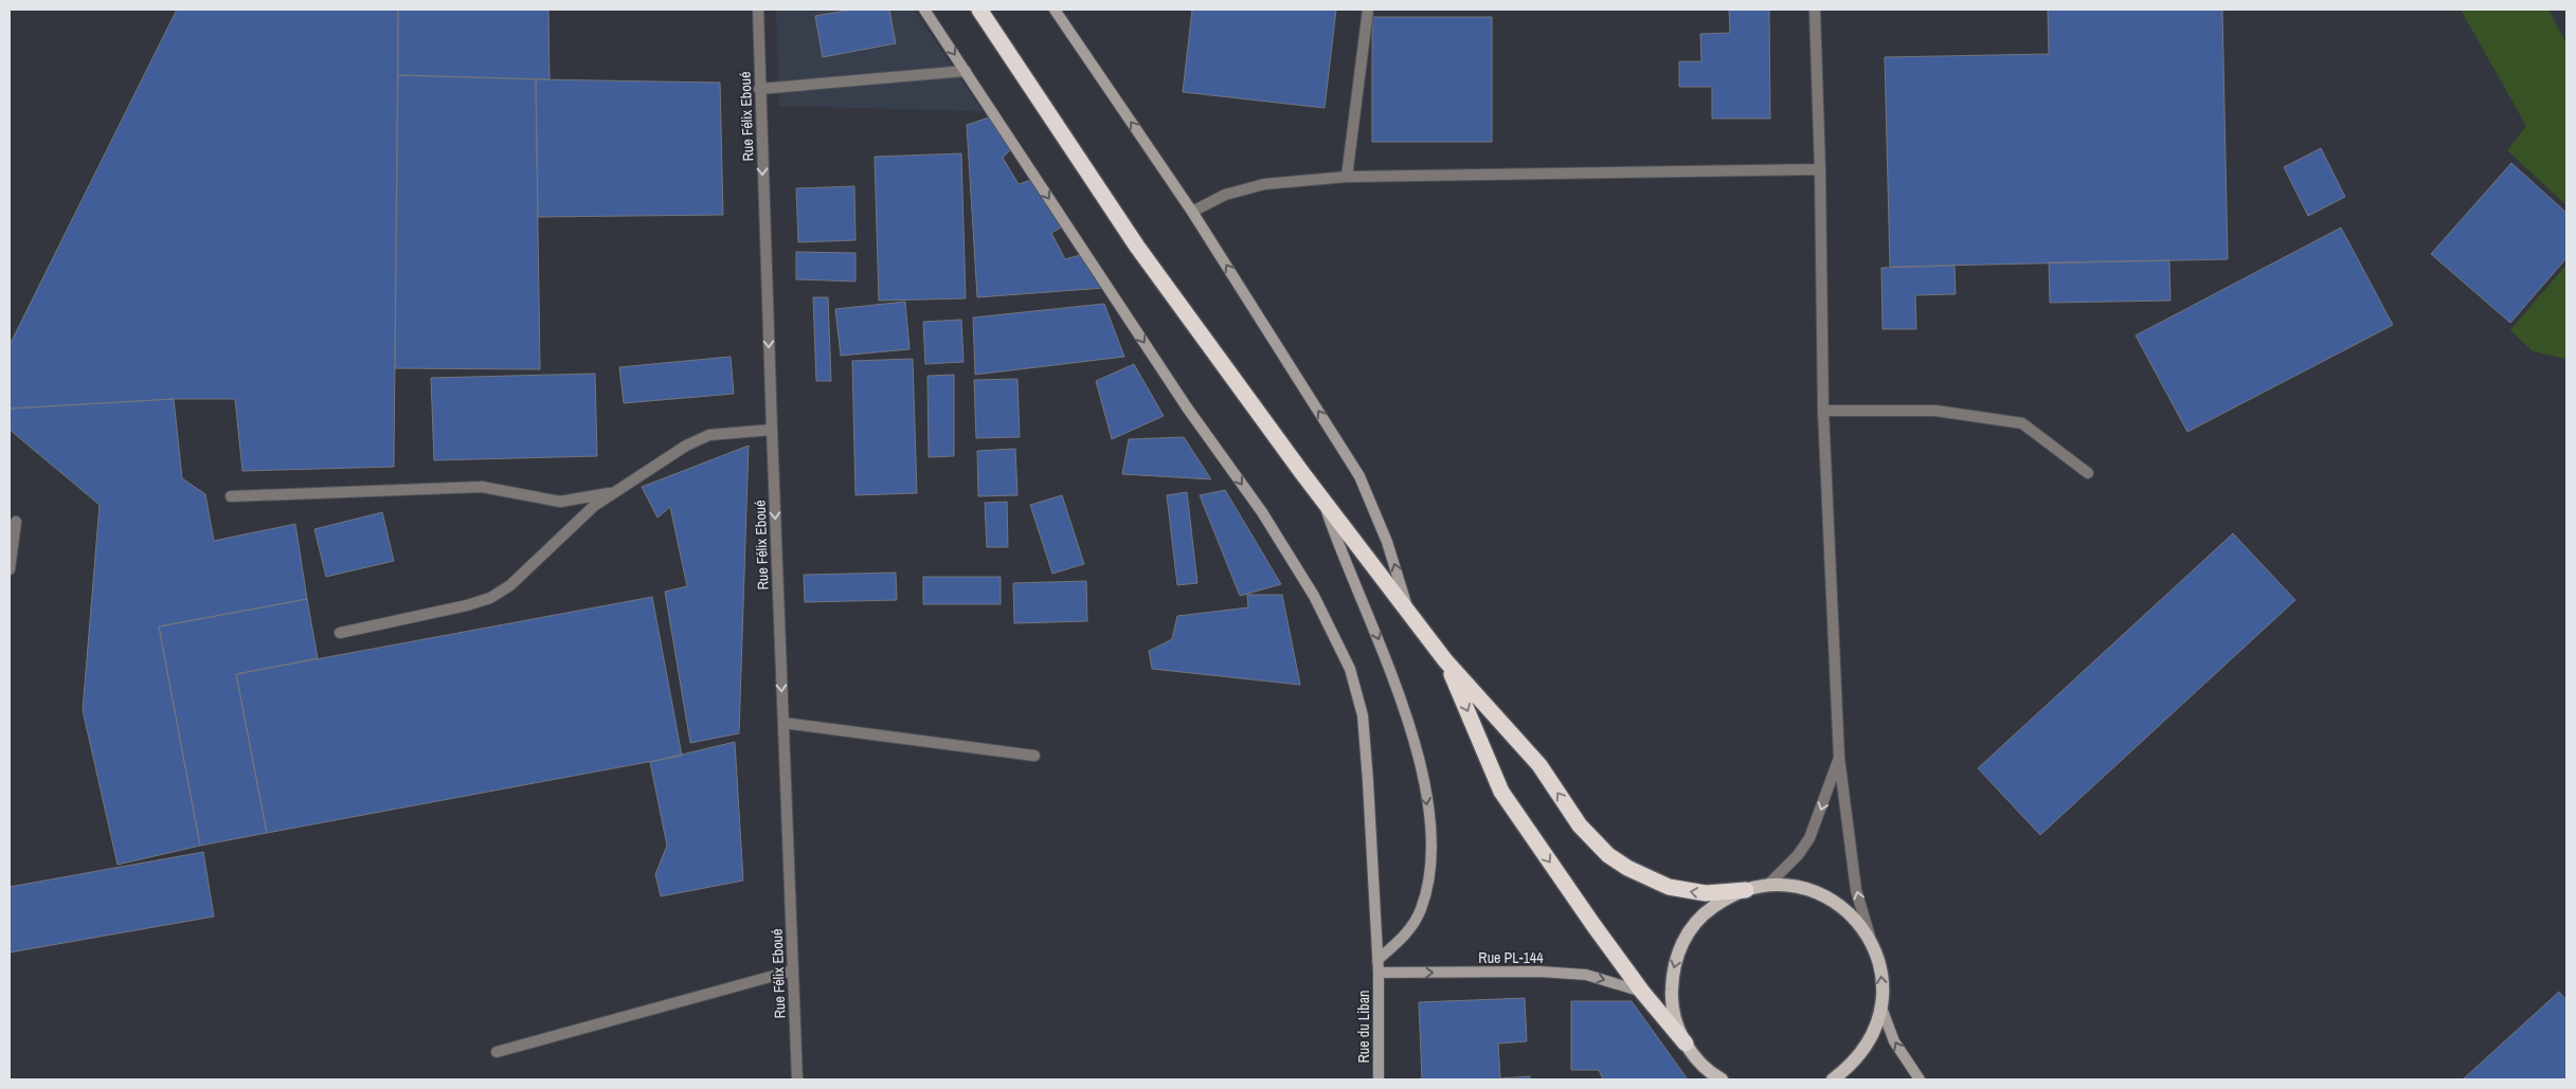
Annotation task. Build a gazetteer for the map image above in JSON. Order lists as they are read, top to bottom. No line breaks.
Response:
{"streets":{"street":["Rue Félix Eboué","Rue PL-144","Rue du Liban"]},"crossings":[["Rue PL-144","Rue du Liban"]],"one_way":["Rue Félix Eboué","Rue PL-144","Rue du Liban"]}
